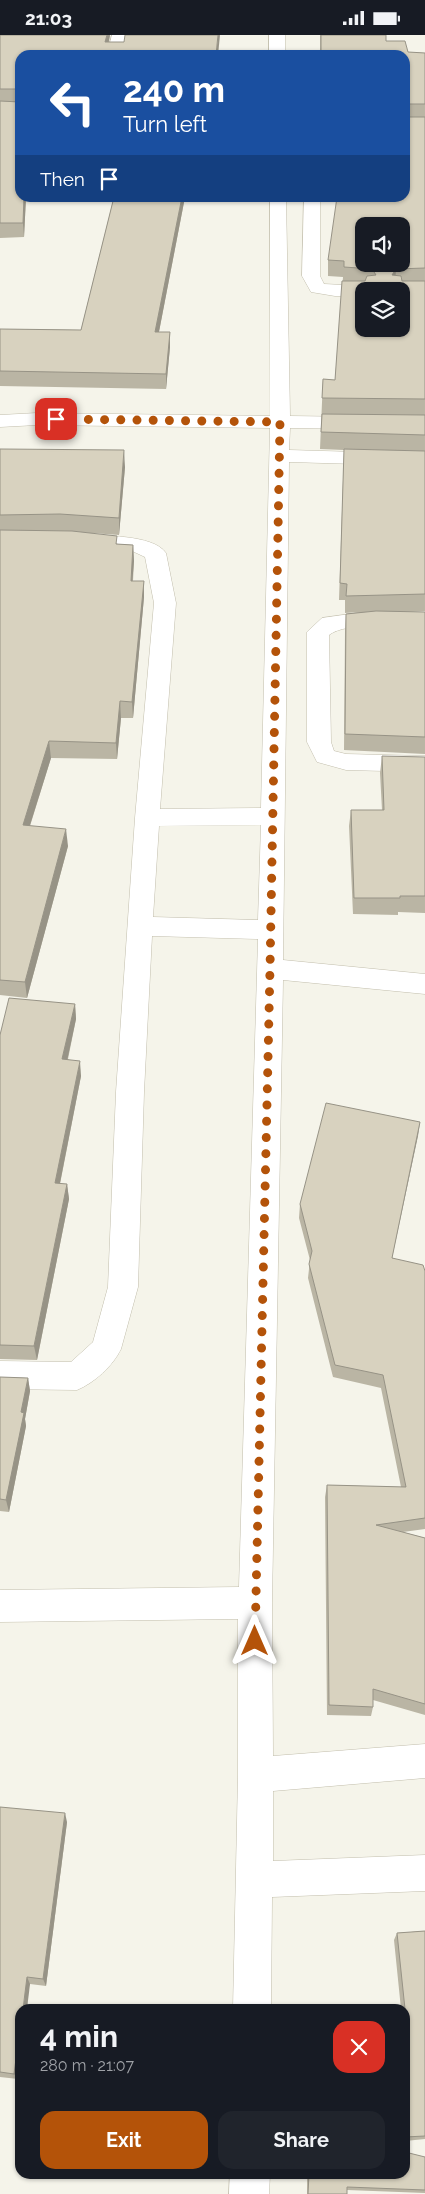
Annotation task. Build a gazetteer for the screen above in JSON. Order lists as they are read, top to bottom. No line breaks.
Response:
{"page":{"status":"21:03","turn":["240 m","Turn left"],"then":"Then","heading":["4 min","280 m · 21:07"],"buttons":["Exit","Share"]}}
